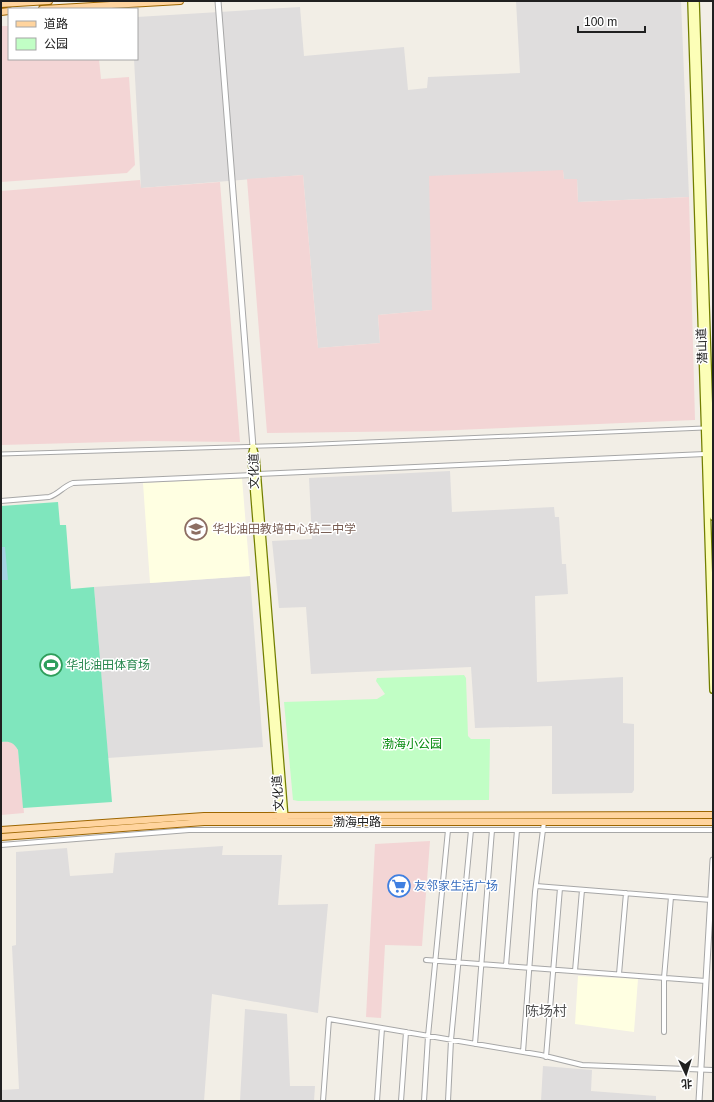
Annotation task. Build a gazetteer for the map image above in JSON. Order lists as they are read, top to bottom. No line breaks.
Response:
{"streets":{"main road":["潜山道","文化道","渤海中路"]},"crossings":[["文化道","渤海中路"]],"districts":["陈场村"],"parks":["渤海小公园"],"places":{"school or university":["华北油田教培中心钻二中学"],"sports":["华北油田体育场"],"supermarket":["友邻家生活广场"]},"legend":["道路","公园"],"scale_bar":"100 m","north":"bottom"}
